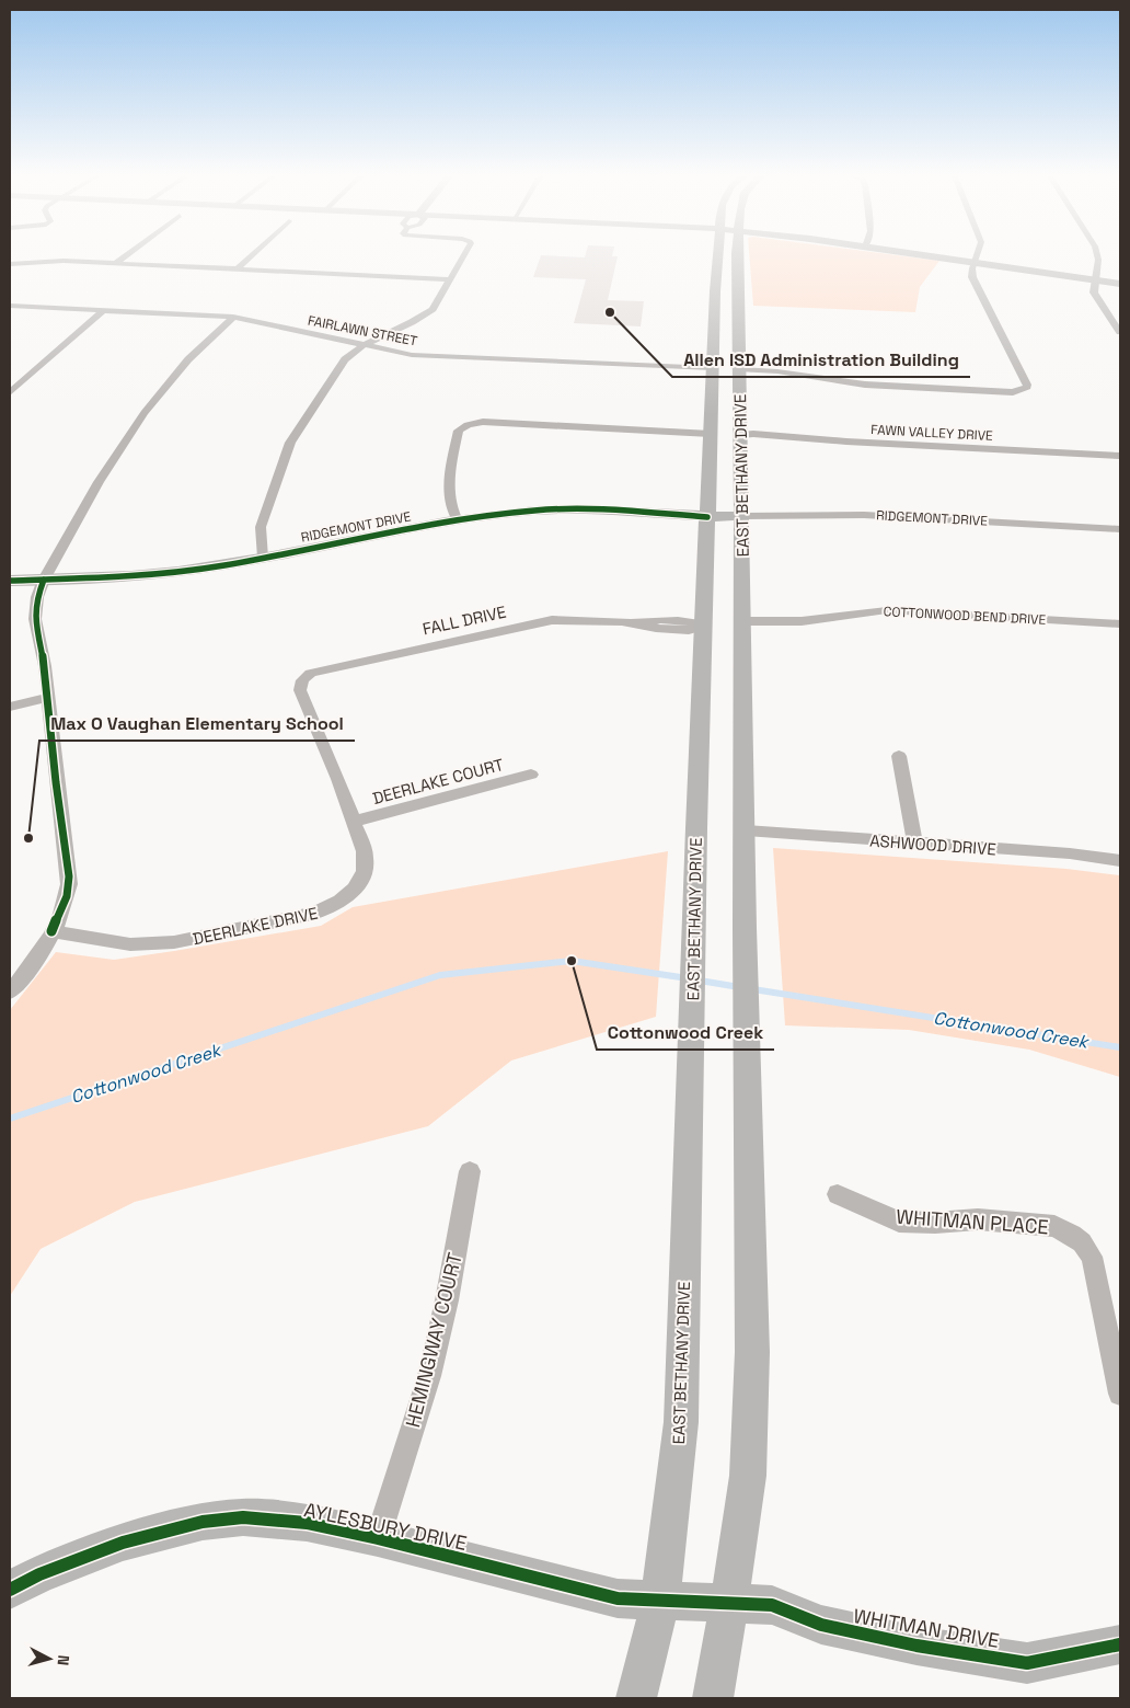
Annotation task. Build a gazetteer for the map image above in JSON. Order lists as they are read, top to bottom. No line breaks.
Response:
{"streets":{"main road":["EAST BETHANY DRIVE","RIDGEMONT DRIVE","AYLESBURY DRIVE","WHITMAN DRIVE"],"street":["FAIRLAWN STREET","FAWN VALLEY DRIVE","COTTONWOOD BEND DRIVE","FALL DRIVE","DEERLAKE COURT","ASHWOOD DRIVE","DEERLAKE DRIVE","WHITMAN PLACE","HEMINGWAY COURT"]},"crossings":[["FAIRLAWN STREET","EAST BETHANY DRIVE"],["FAWN VALLEY DRIVE","EAST BETHANY DRIVE"],["FAWN VALLEY DRIVE","RIDGEMONT DRIVE"],["EAST BETHANY DRIVE","RIDGEMONT DRIVE"],["EAST BETHANY DRIVE","COTTONWOOD BEND DRIVE"],["EAST BETHANY DRIVE","FALL DRIVE"],["EAST BETHANY DRIVE","ASHWOOD DRIVE"],["EAST BETHANY DRIVE","AYLESBURY DRIVE"],["EAST BETHANY DRIVE","WHITMAN DRIVE"],["FALL DRIVE","DEERLAKE DRIVE"],["DEERLAKE COURT","DEERLAKE DRIVE"],["HEMINGWAY COURT","AYLESBURY DRIVE"],["AYLESBURY DRIVE","WHITMAN DRIVE"]],"water":["Cottonwood Creek"],"places":["Allen ISD Administration Building","Max O Vaughan Elementary School","Cottonwood Creek"],"north":"right"}
